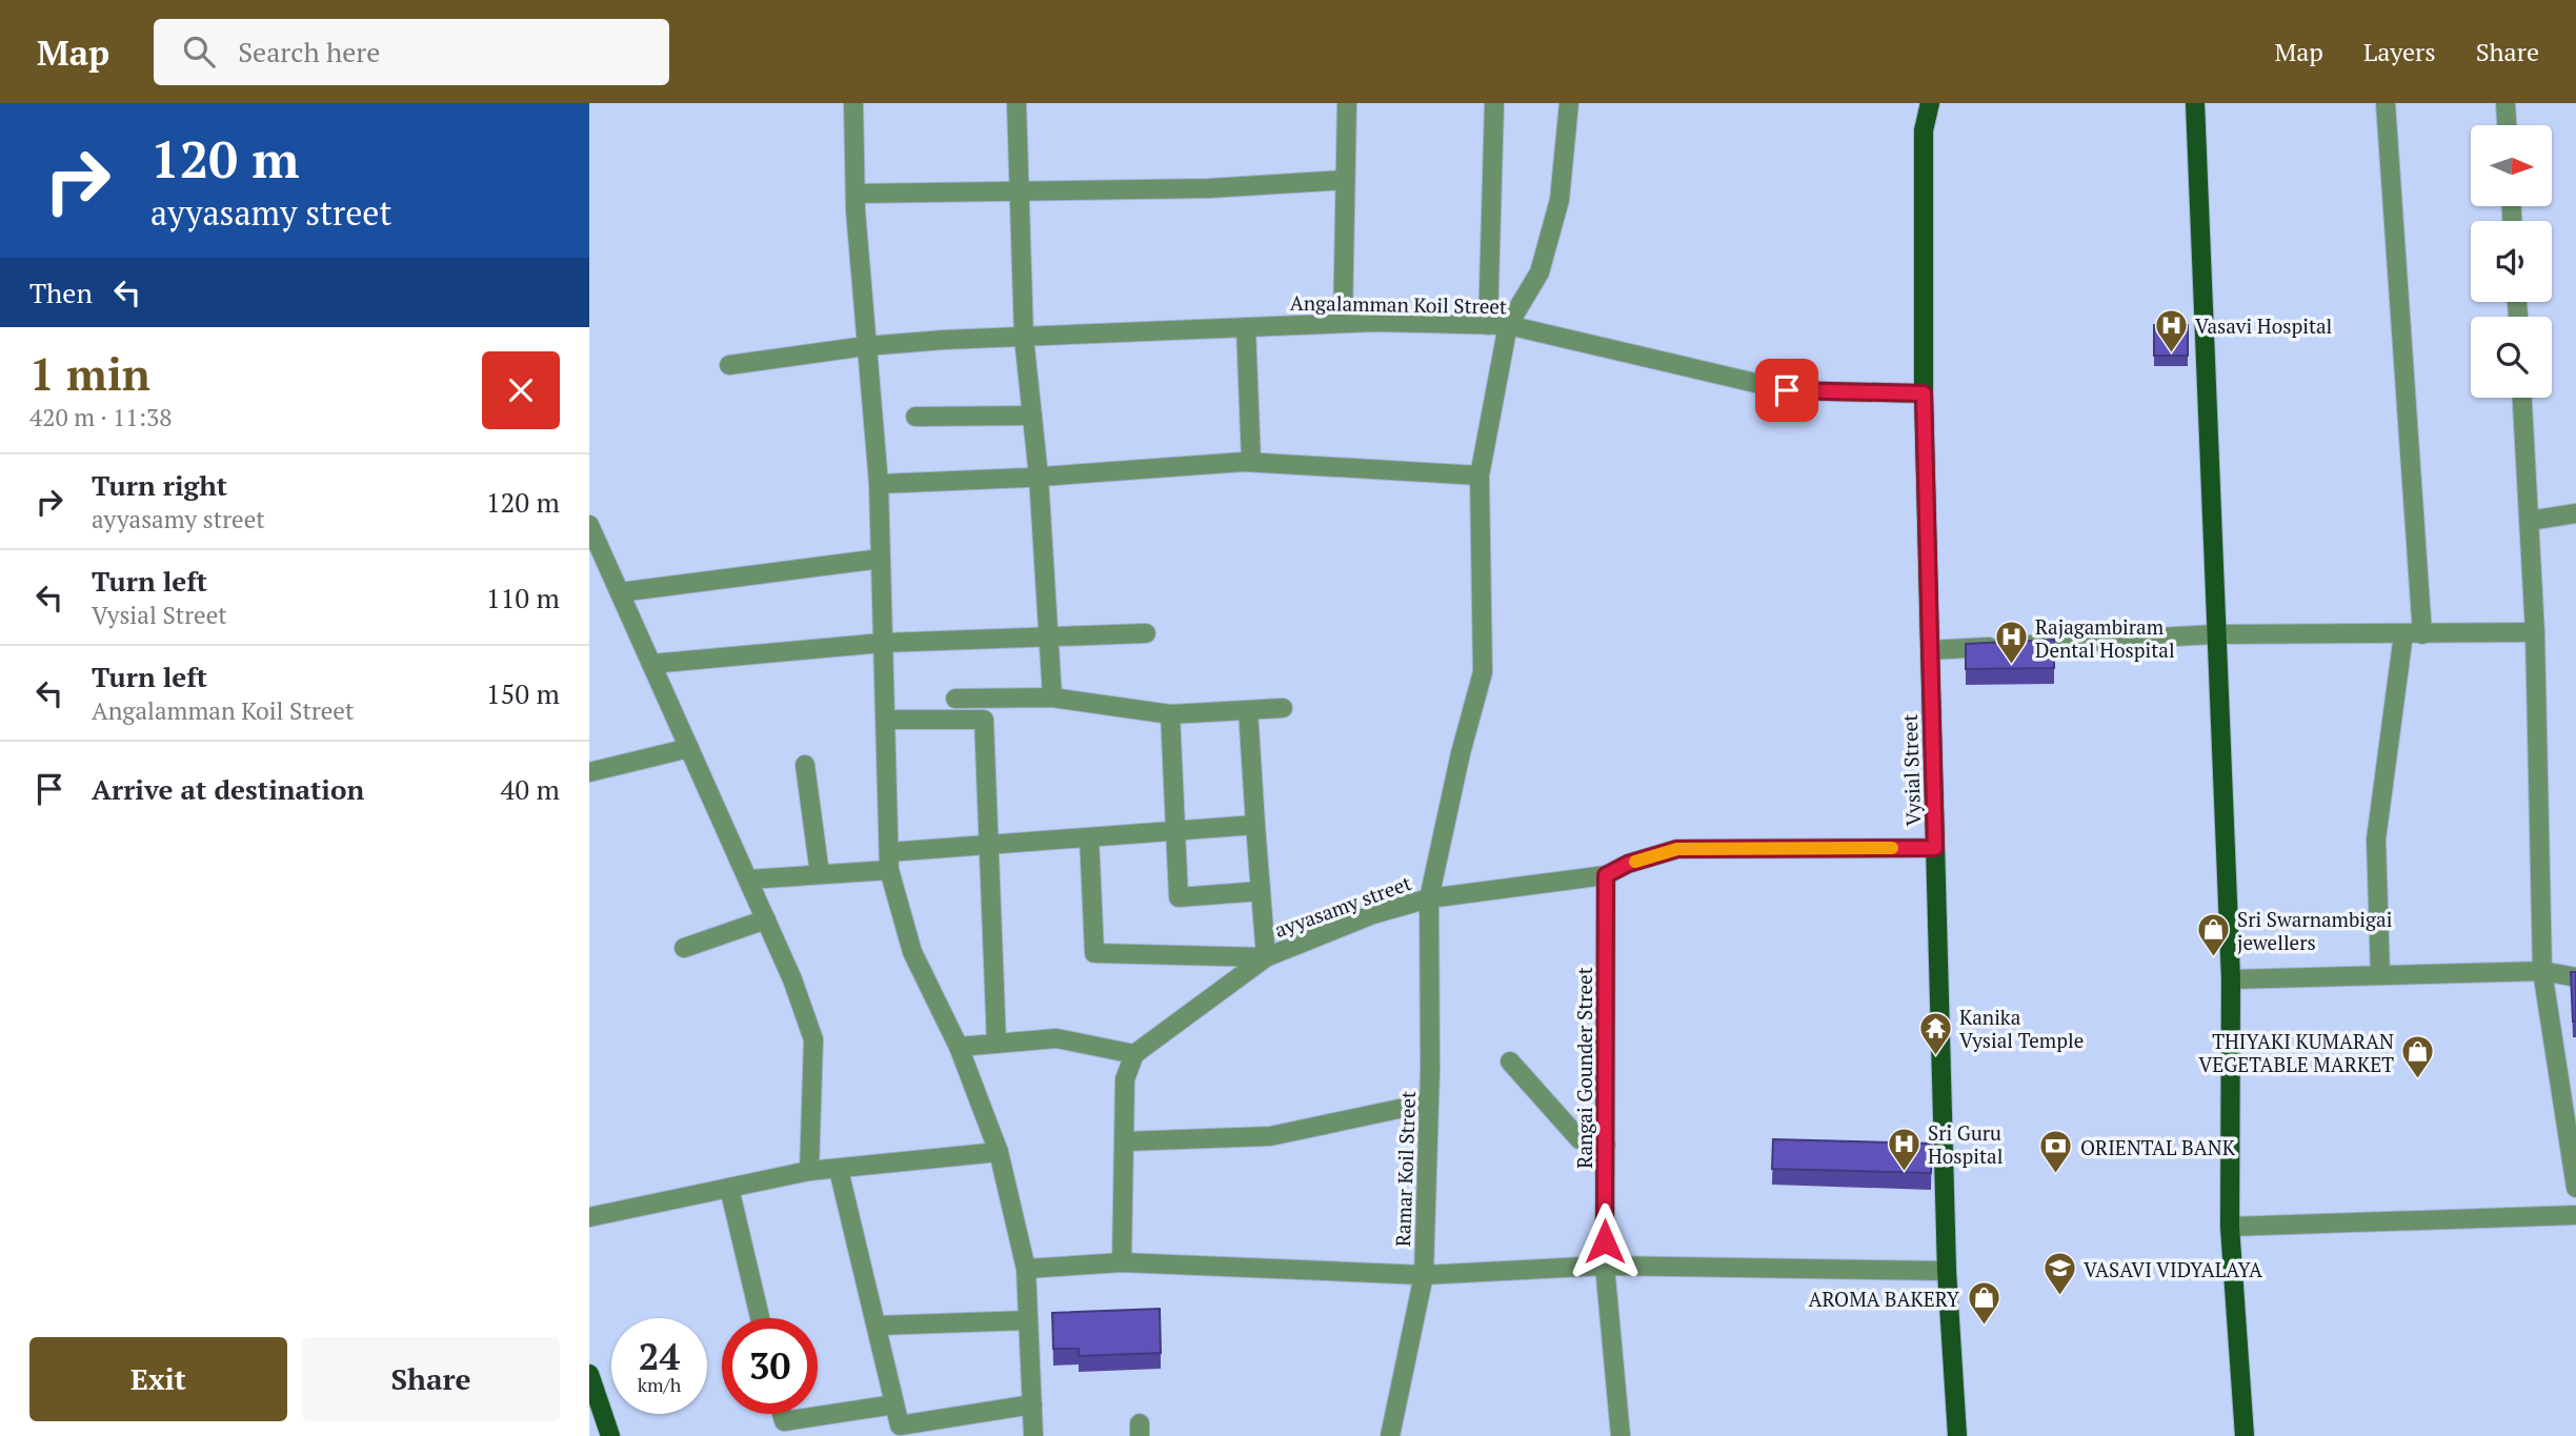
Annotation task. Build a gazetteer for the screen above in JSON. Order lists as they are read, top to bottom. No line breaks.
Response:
{"streets":{"main road":["Vysial Street"],"street":["Angalamman Koil Street","ayyasamy street","Rangai Gounder Street","Ramar Koil Street"]},"crossings":[["Angalamman Koil Street","Vysial Street"],["Angalamman Koil Street","Ramar Koil Street"],["Vysial Street","ayyasamy street"],["ayyasamy street","Rangai Gounder Street"],["ayyasamy street","Ramar Koil Street"]],"places":{"hospital":["Vasavi Hospital","Rajagambiram Dental Hospital","Sri Guru Hospital"],"shop":["Sri Swarnambigai jewellers","THIYAKI KUMARAN VEGETABLE MARKET","AROMA BAKERY"],"temple":["Kanika Vysial Temple"],"bank":["ORIENTAL BANK"],"school or university":["VASAVI VIDYALAYA"]},"north":"right","page":{"header":"Map","search":"Search here","nav":["Map","Layers","Share"],"turn":["120 m","ayyasamy street"],"then":"Then","heading":["1 min","420 m · 11:38"],"list":[{"name":"Turn right","note":"ayyasamy street","value":"120 m"},{"name":"Turn left","note":"Vysial Street","value":"110 m"},{"name":"Turn left","note":"Angalamman Koil Street","value":"150 m"},{"name":"Arrive at destination","value":"40 m"}],"speed":"24 km/h","limit":"30","buttons":["Exit","Share"]}}
